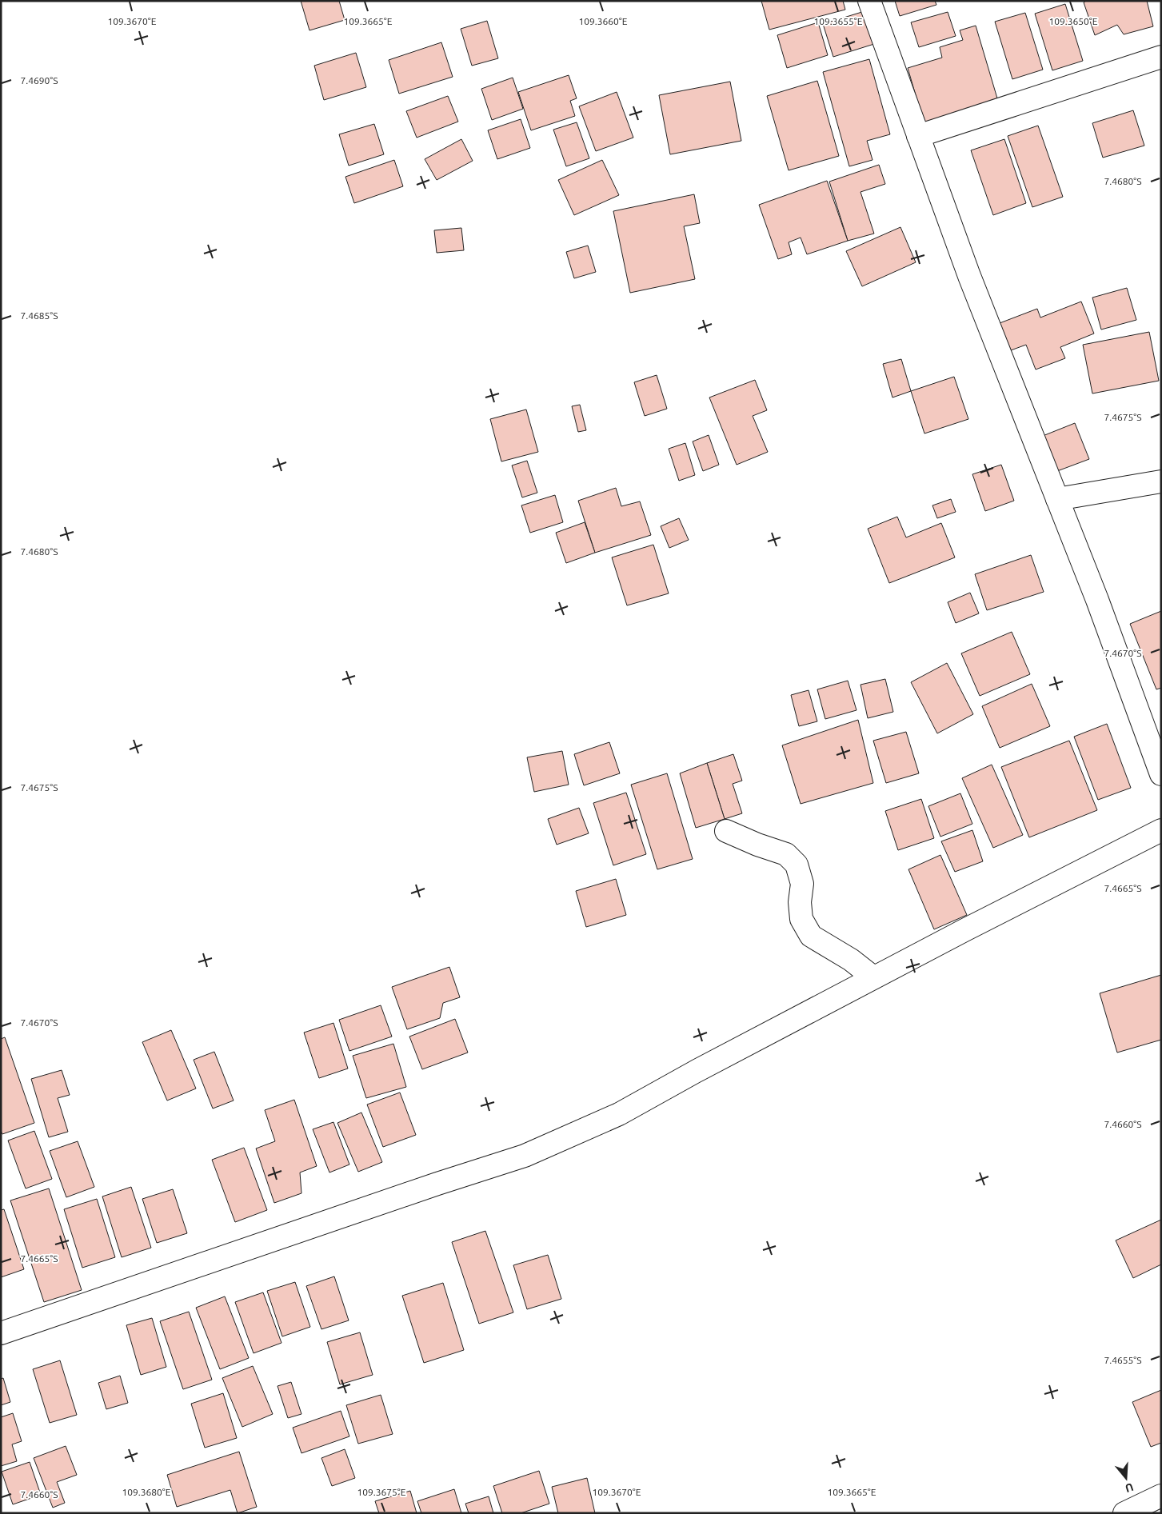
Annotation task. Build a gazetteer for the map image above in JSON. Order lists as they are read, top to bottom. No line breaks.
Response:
{"north":"bottom","coordinates":["109.3670°E","109.3665°E","109.3660°E","109.3655°E","109.3650°E","7.4690°S","7.4680°S","7.4685°S","7.4675°S","7.4670°S","7.4665°S","7.4660°S","7.4655°S","109.3680°E","109.3675°E"]}
